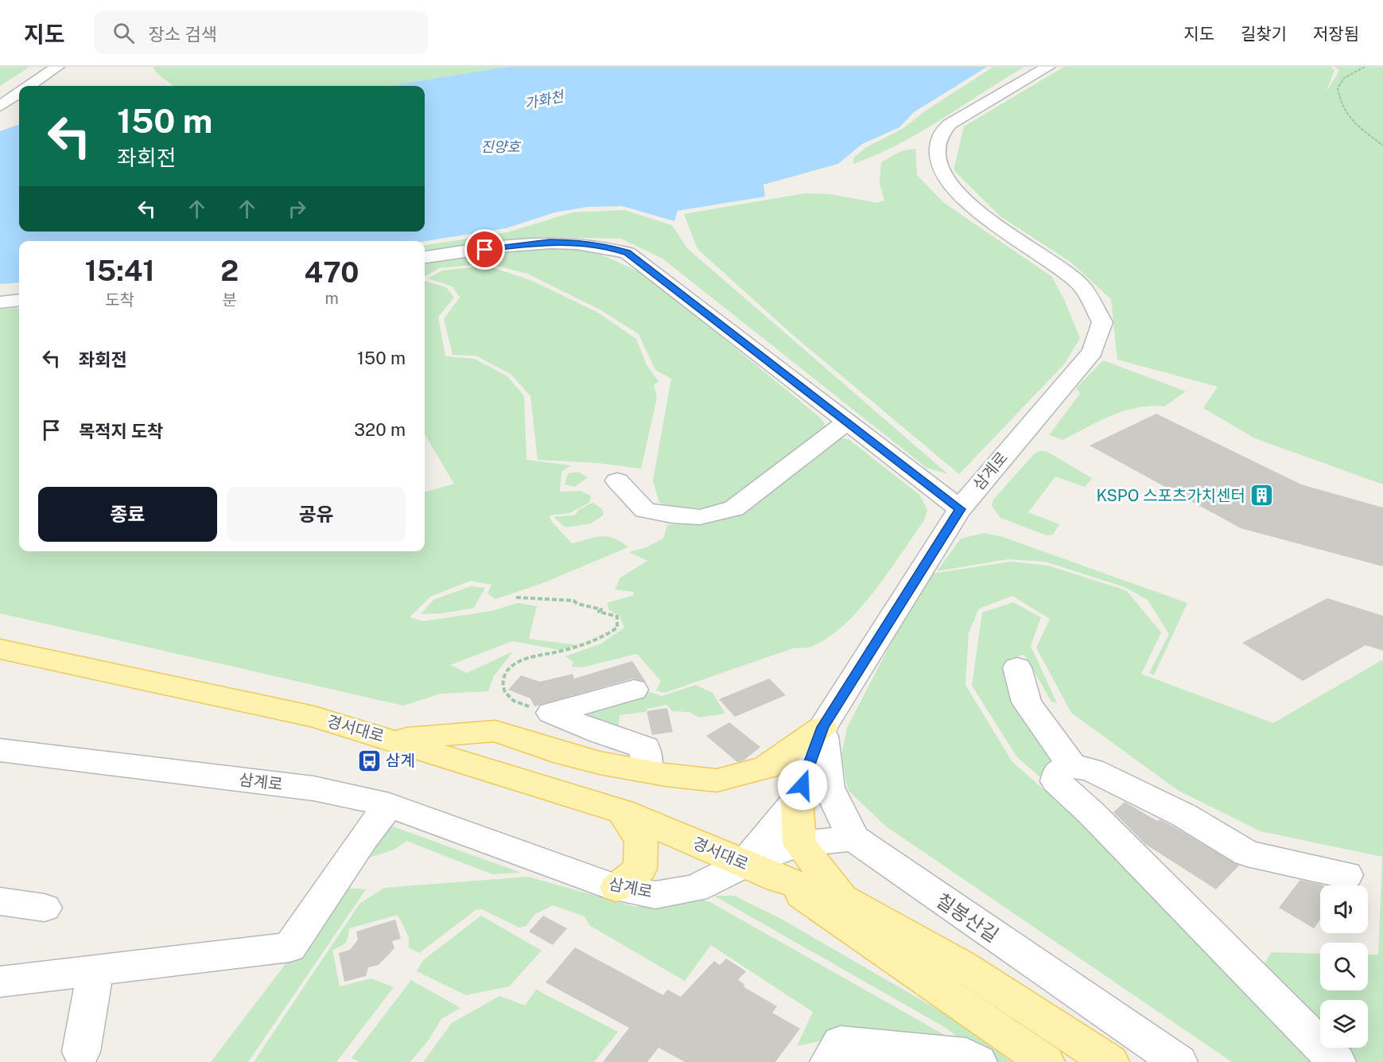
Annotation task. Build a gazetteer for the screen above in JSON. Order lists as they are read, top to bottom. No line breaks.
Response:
{"streets":{"main road":["경서대로"],"street":["삼계로","칠봉산길"]},"crossings":[["삼계로","경서대로"],["삼계로","칠봉산길"]],"water":["가화천","진양호"],"places":{"building":["KSPO 스포츠가치센터"],"bus stop":["삼계"]},"page":{"header":"지도","search":"장소 검색","nav":["지도","길찾기","저장됨"],"turn":["150 m","좌회전"],"eta":["15:41","도착","2","분","470","m"],"list":[{"name":"좌회전","value":"150 m"},{"name":"목적지 도착","value":"320 m"}],"buttons":["종료","공유"]}}
